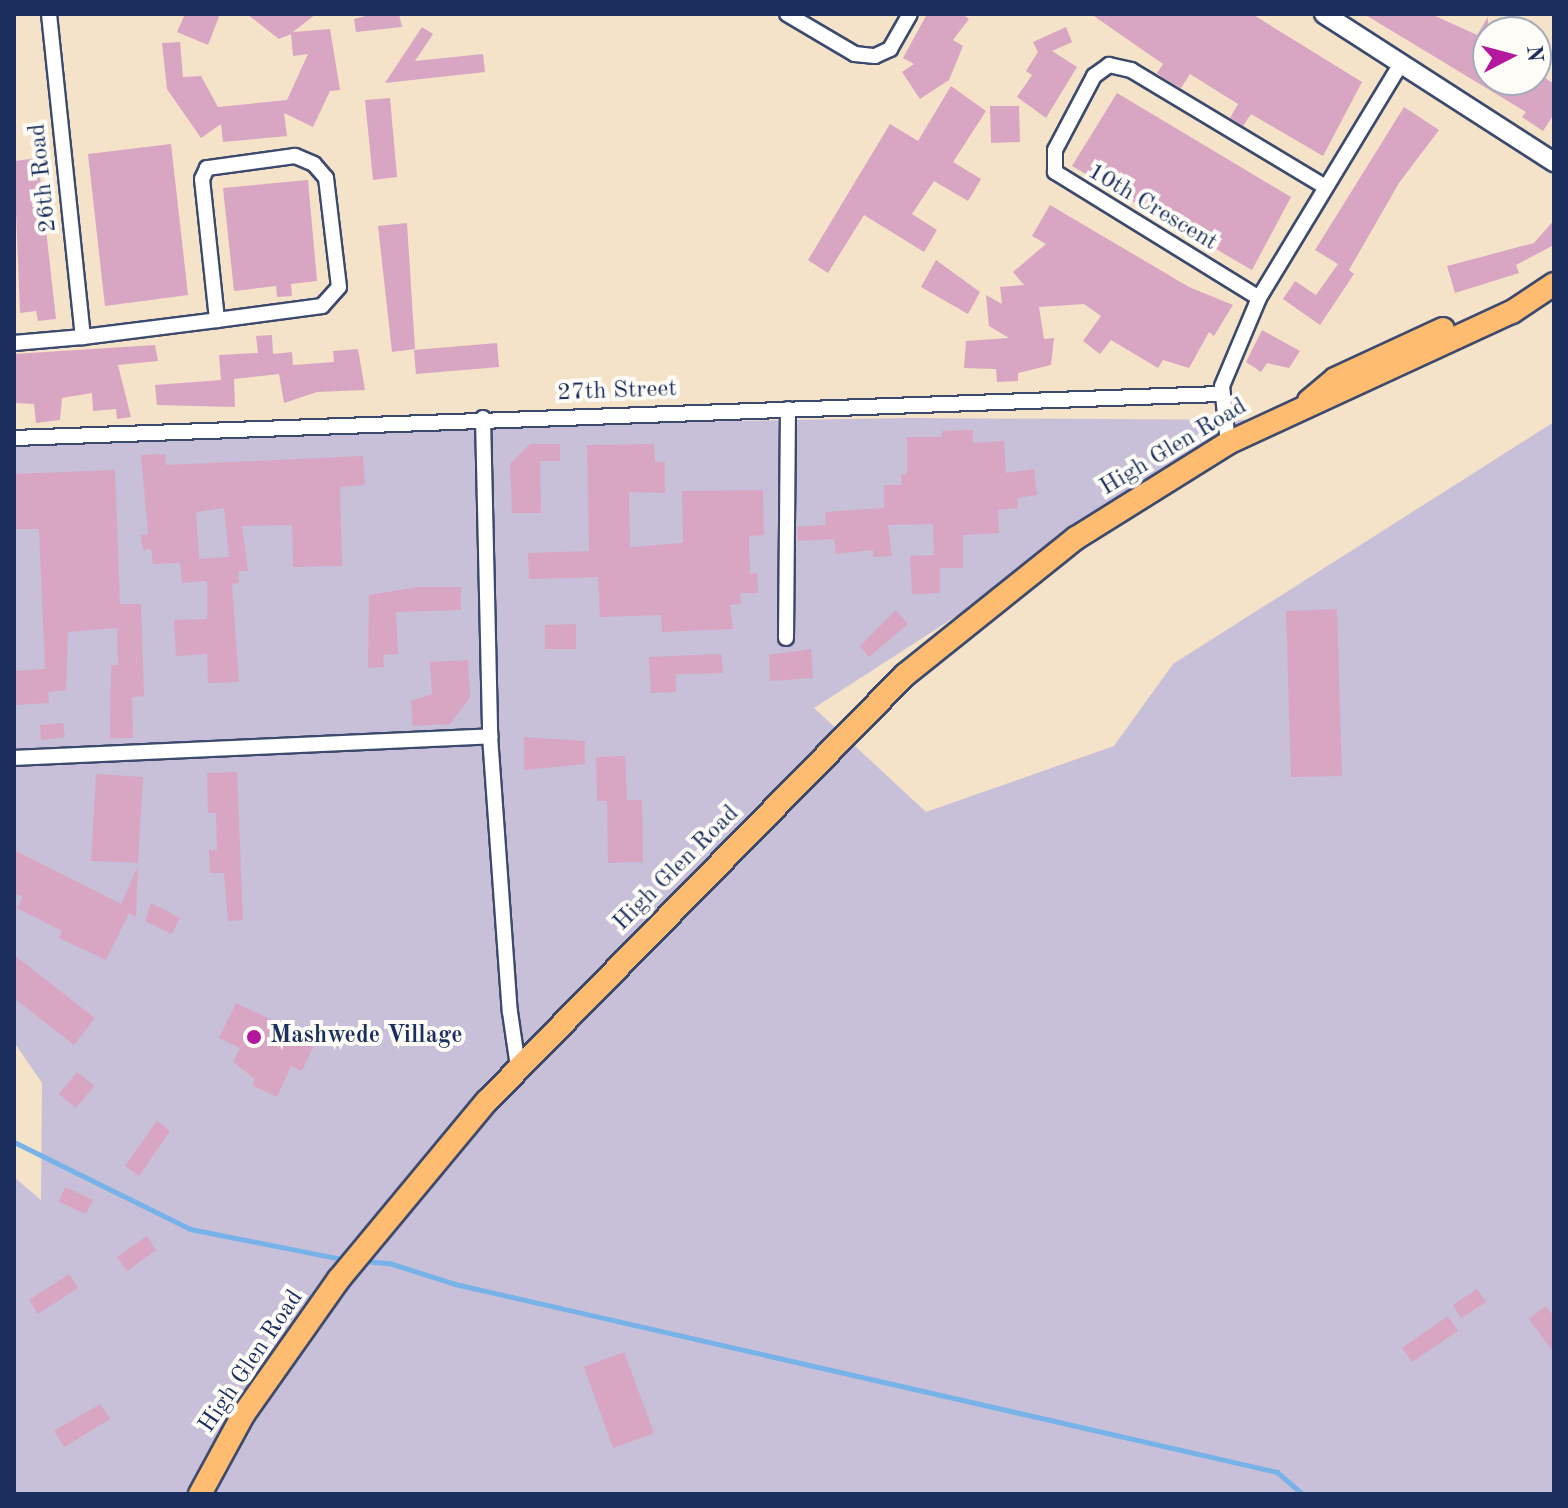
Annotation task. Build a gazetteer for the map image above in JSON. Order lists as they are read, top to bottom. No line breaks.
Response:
{"streets":{"main road":["High Glen Road"],"street":["26th Road","10th Crescent","27th Street"]},"places":["Mashwede Village"],"north":"right"}
